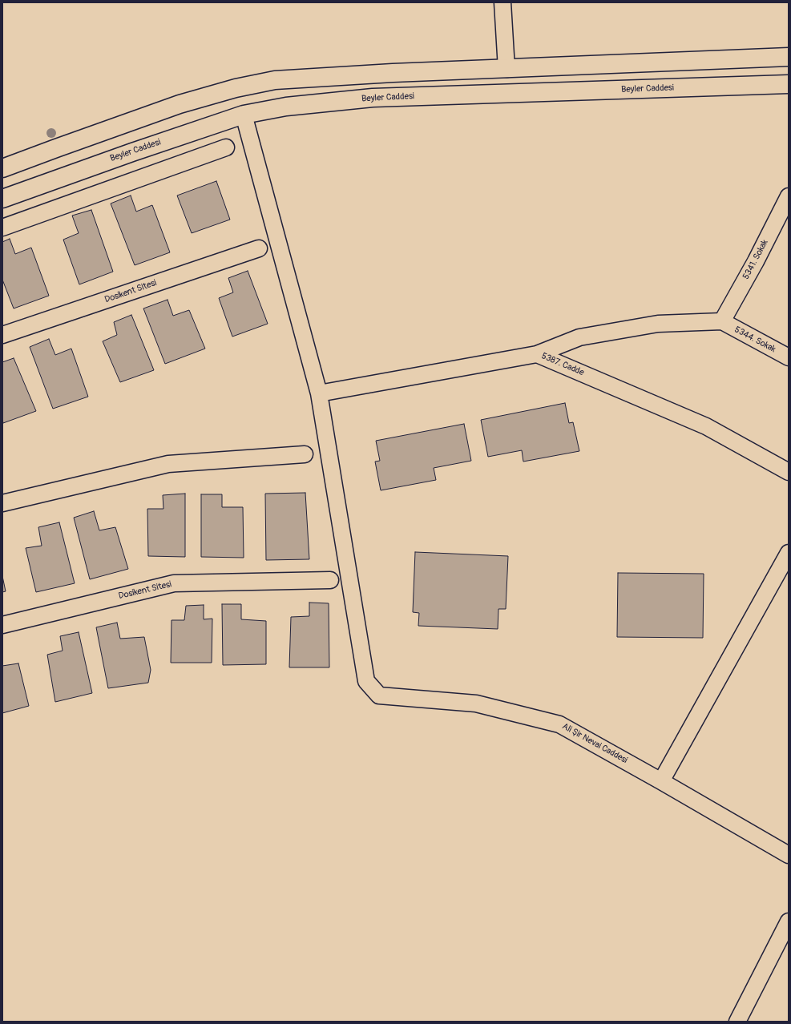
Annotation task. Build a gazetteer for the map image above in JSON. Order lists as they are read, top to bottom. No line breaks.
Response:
{"streets":{"main road":["Beyler Caddesi"],"street":["5341. Sokak","Dosikent Sitesi","5344. Sokak","5387. Cadde","Ali Şir Nevai Caddesi"]},"crossings":[["5341. Sokak","5344. Sokak"],["5387. Cadde","Ali Şir Nevai Caddesi"]]}
